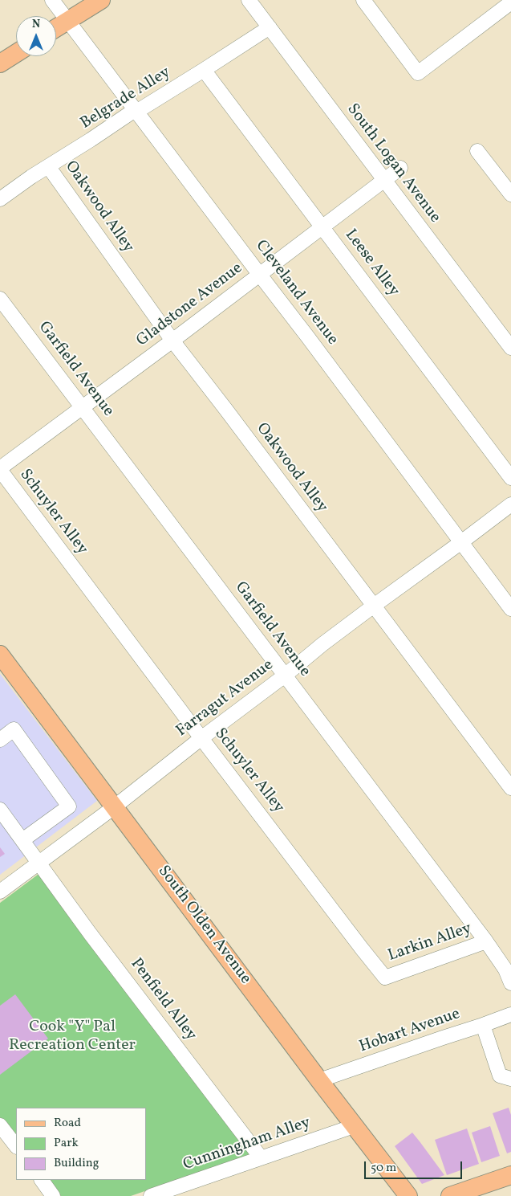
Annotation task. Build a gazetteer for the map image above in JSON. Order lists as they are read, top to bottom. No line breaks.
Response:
{"streets":{"main road":["South Olden Avenue"],"street":["Belgrade Alley","South Logan Avenue","Oakwood Alley","Leese Alley","Cleveland Avenue","Gladstone Avenue","Garfield Avenue","Schuyler Alley","Farragut Avenue","Larkin Alley","Penfield Alley","Hobart Avenue","Cunningham Alley"]},"crossings":[["Belgrade Alley","South Logan Avenue"],["Belgrade Alley","Oakwood Alley"],["Belgrade Alley","Leese Alley"],["Belgrade Alley","Cleveland Avenue"],["South Logan Avenue","Gladstone Avenue"],["Oakwood Alley","Gladstone Avenue"],["Oakwood Alley","Farragut Avenue"],["Leese Alley","Gladstone Avenue"],["Cleveland Avenue","Gladstone Avenue"],["Cleveland Avenue","Farragut Avenue"],["Gladstone Avenue","Garfield Avenue"],["Gladstone Avenue","Schuyler Alley"],["Garfield Avenue","Farragut Avenue"],["Garfield Avenue","Larkin Alley"],["Schuyler Alley","Farragut Avenue"],["Schuyler Alley","Larkin Alley"],["Farragut Avenue","South Olden Avenue"],["Farragut Avenue","Penfield Alley"],["South Olden Avenue","Hobart Avenue"],["South Olden Avenue","Cunningham Alley"],["Penfield Alley","Cunningham Alley"]],"parks":["Cook \"Y\" Pal Recreation Center"],"legend":["Road","Park","Building"],"scale_bar":"50 m","north":"top"}
